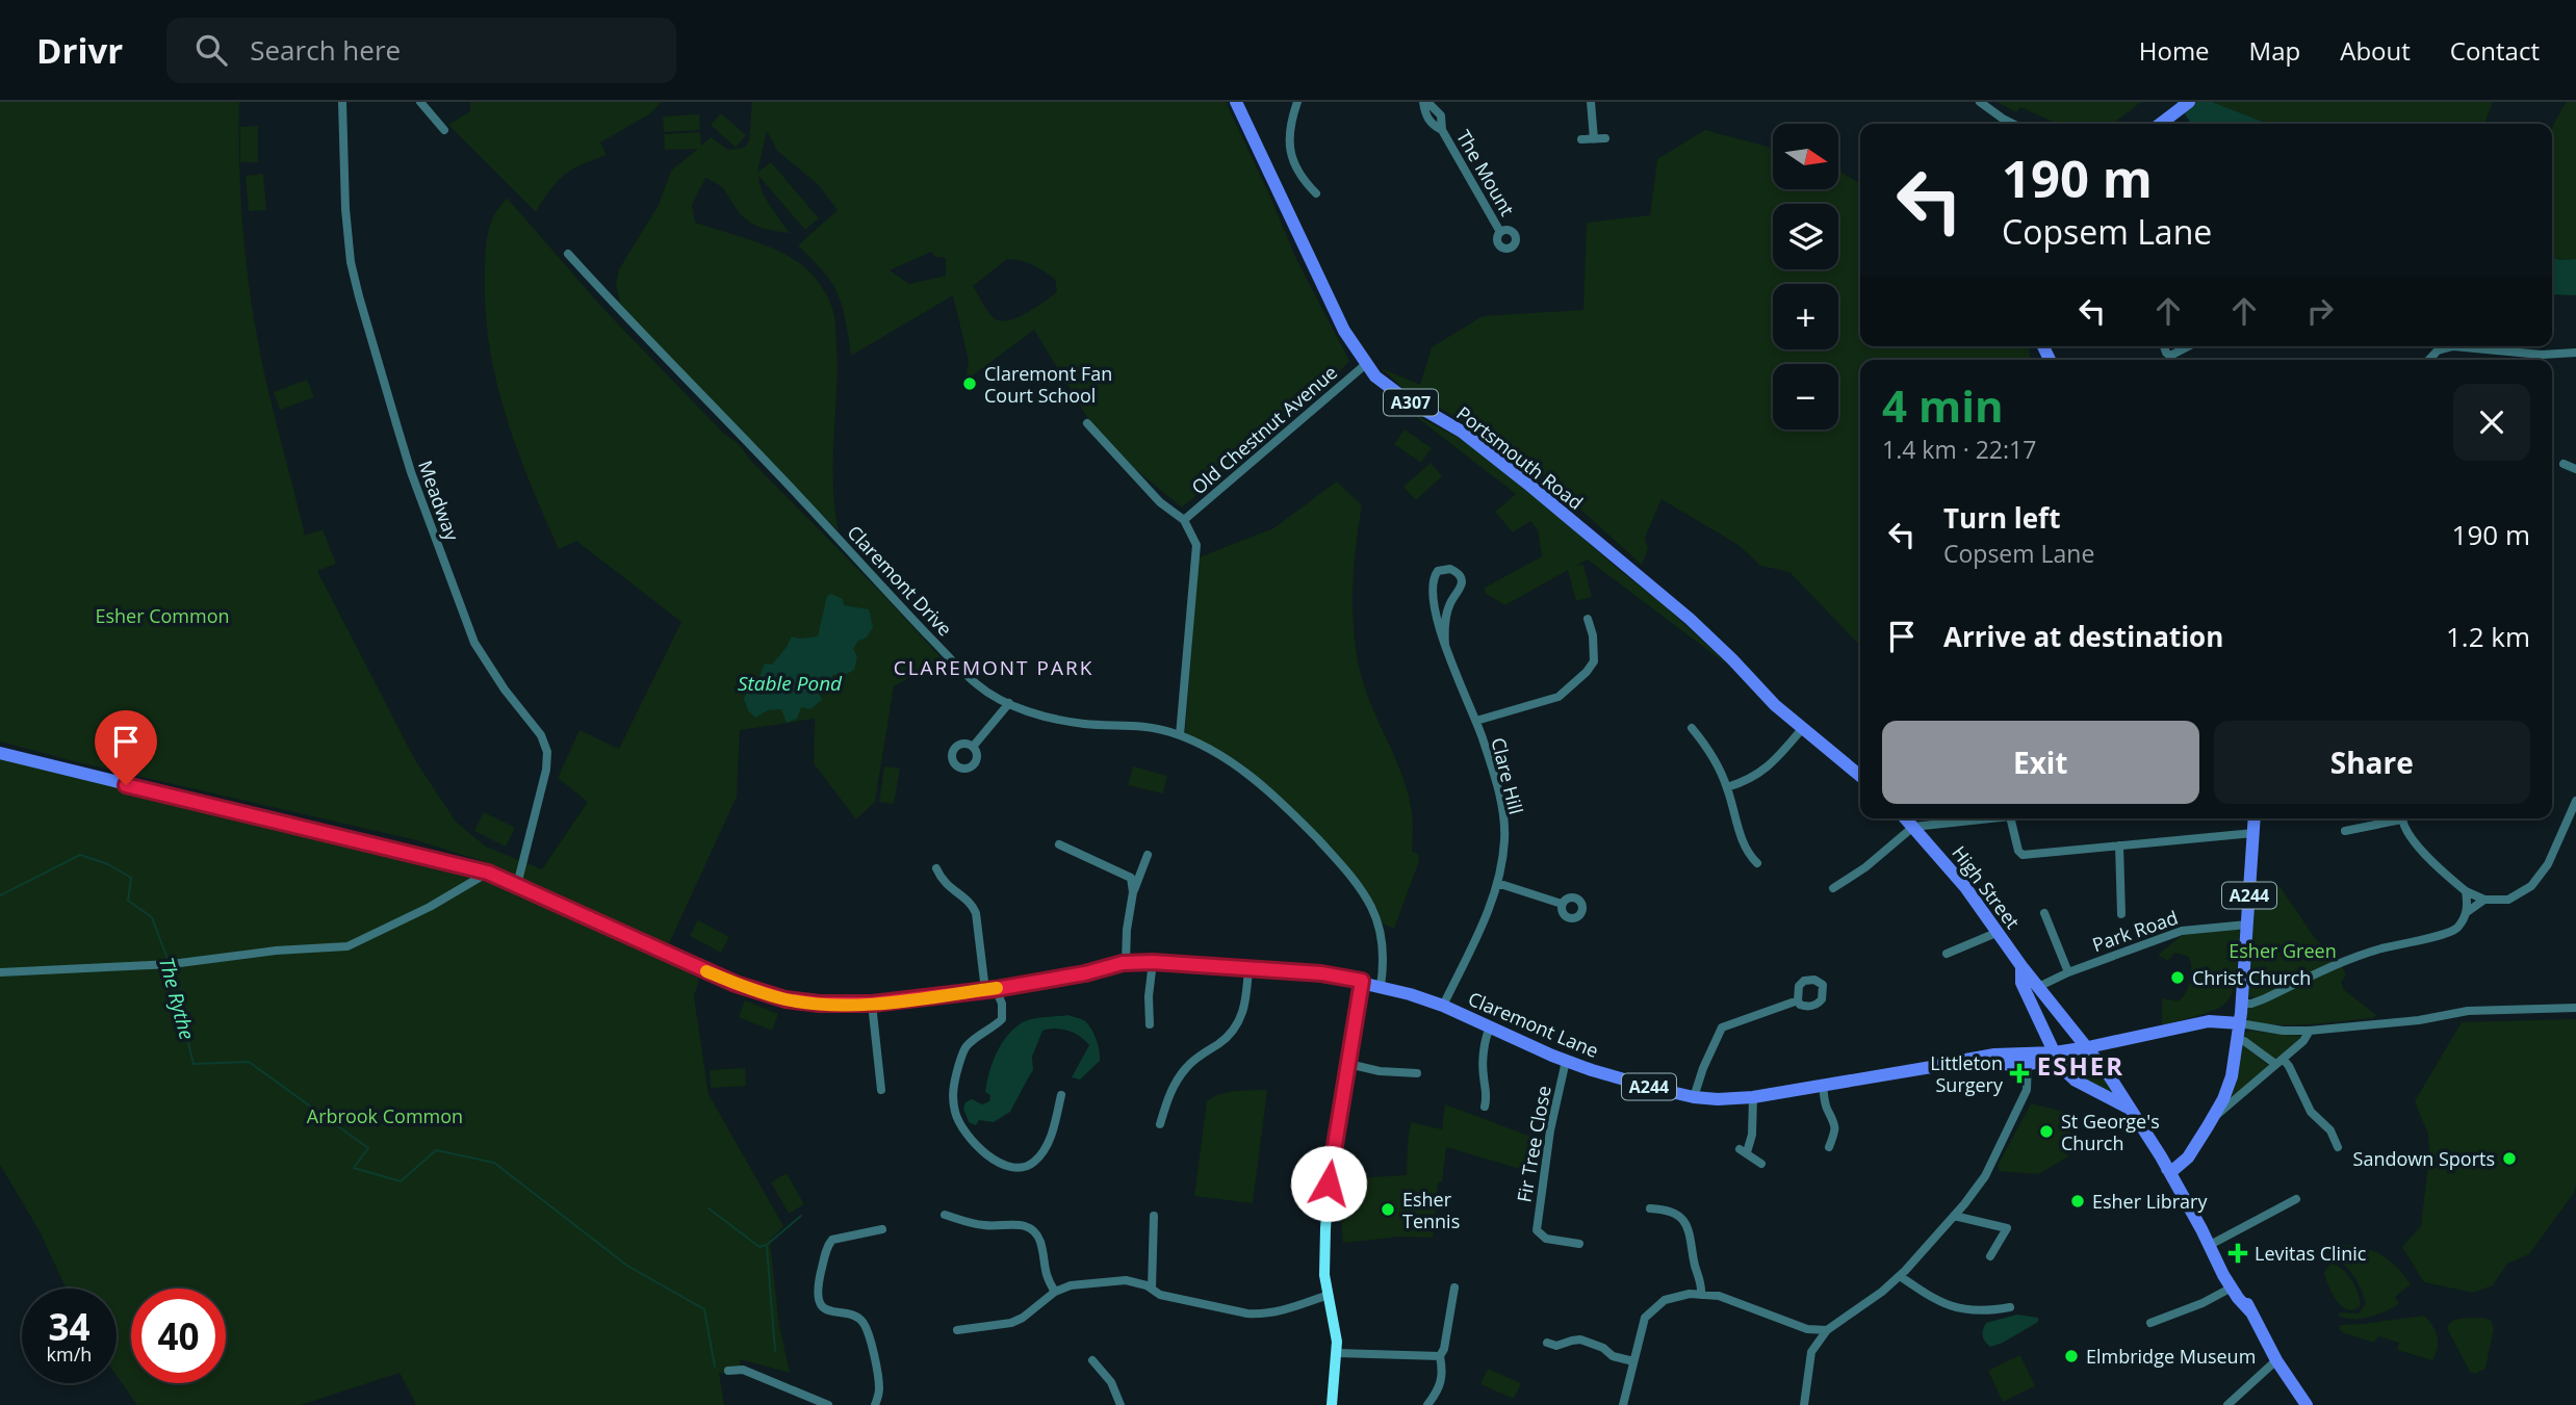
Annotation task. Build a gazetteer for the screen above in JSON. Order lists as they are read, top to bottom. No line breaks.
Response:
{"streets":{"main road":["A307","Portsmouth Road","High Street","A244","Claremont Lane"],"street":["The Mount","Old Chestnut Avenue","Meadway","Claremont Drive","Clare Hill","Park Road","Fir Tree Close"]},"crossings":[["Old Chestnut Avenue","Portsmouth Road"],["Meadway","A244"],["Claremont Drive","Claremont Lane"],["Clare Hill","Claremont Lane"],["High Street","A244"],["High Street","Park Road"],["High Street","Claremont Lane"],["A244","Park Road"],["A244","Claremont Lane"],["Claremont Lane","Fir Tree Close"]],"districts":["CLAREMONT PARK","ESHER"],"water":["Stable Pond","The Rythe"],"parks":["Esher Common","Esher Green","Arbrook Common"],"places":{"other":["Claremont Fan Court School","Christ Church","St George's Church","Sandown Sports","Esher Library","Esher Tennis","Elmbridge Museum"],"health":["Littleton Surgery","Levitas Clinic"]},"north":"right","page":{"header":"Drivr","search":"Search here","nav":["Home","Map","About","Contact"],"map_buttons":["+","−"],"turn":["190 m","Copsem Lane"],"heading":["4 min","1.4 km · 22:17"],"list":[{"name":"Turn left","note":"Copsem Lane","value":"190 m"},{"name":"Arrive at destination","value":"1.2 km"}],"buttons":["Exit","Share"],"speed":"34 km/h","limit":"40"}}
